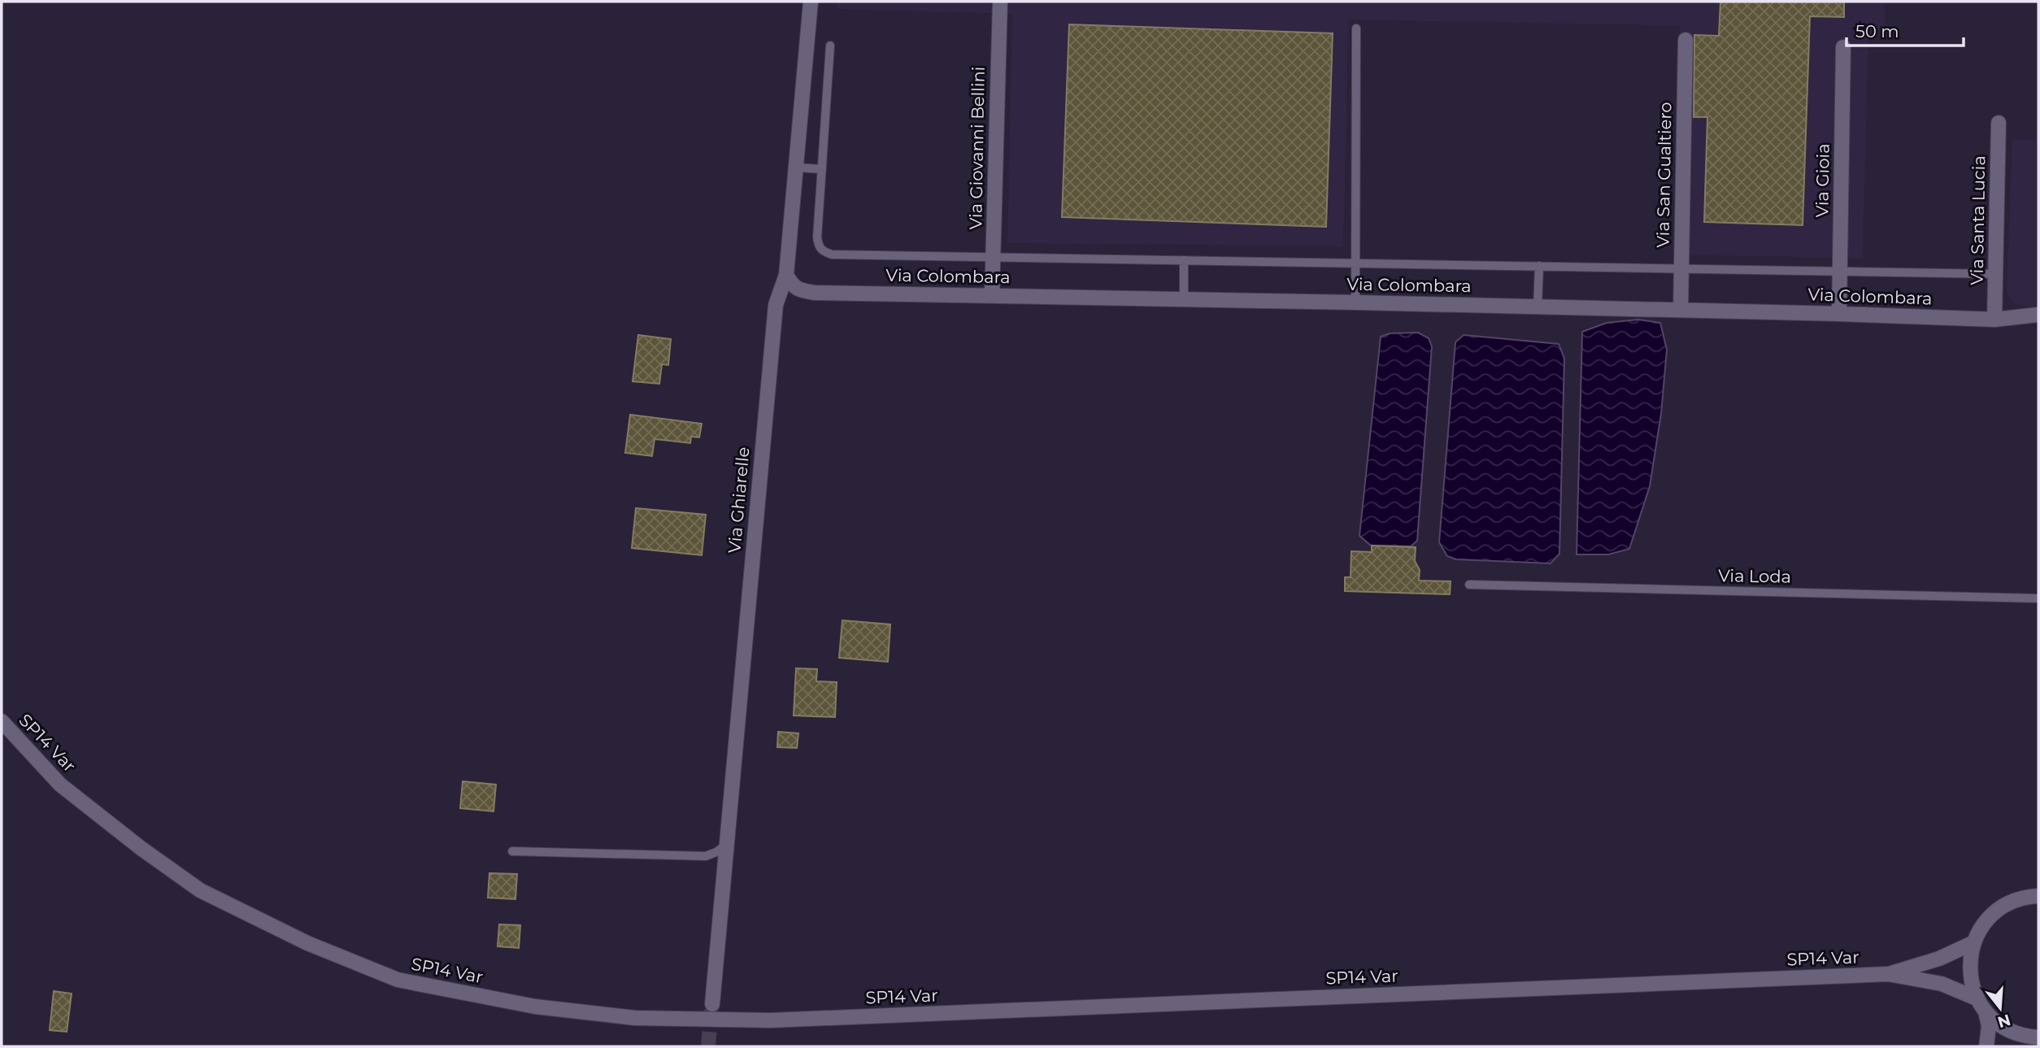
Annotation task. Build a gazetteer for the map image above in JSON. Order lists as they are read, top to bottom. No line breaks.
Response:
{"streets":{"street":["Via Giovanni Bellini","Via San Gualtiero","Via Gioia","Via Santa Lucia","Via Colombara","Via Ghiarelle","SP14 Var"],"lane":["Via Loda"]},"crossings":[["Via Giovanni Bellini","Via Colombara"],["Via San Gualtiero","Via Colombara"],["Via Gioia","Via Colombara"],["Via Santa Lucia","Via Colombara"],["Via Colombara","Via Ghiarelle"]],"scale_bar":"50 m","north":"bottom"}
